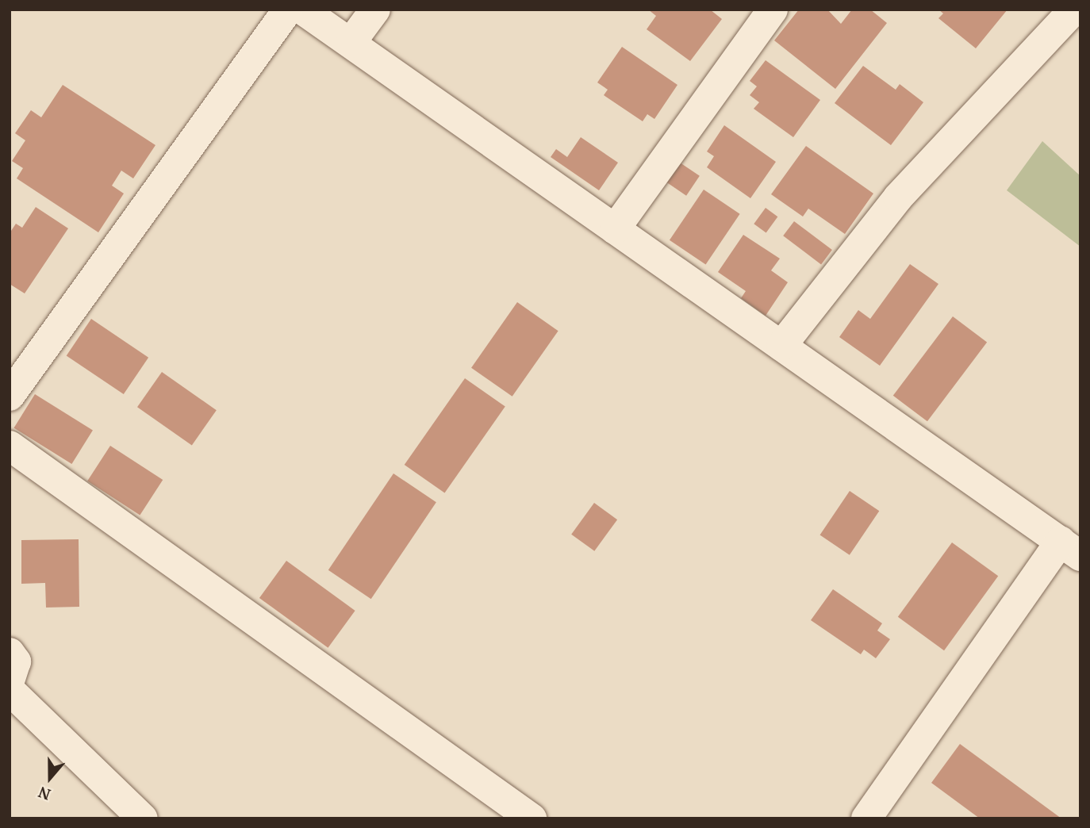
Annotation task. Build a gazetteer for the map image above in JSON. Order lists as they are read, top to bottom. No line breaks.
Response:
{"north":"bottom"}
